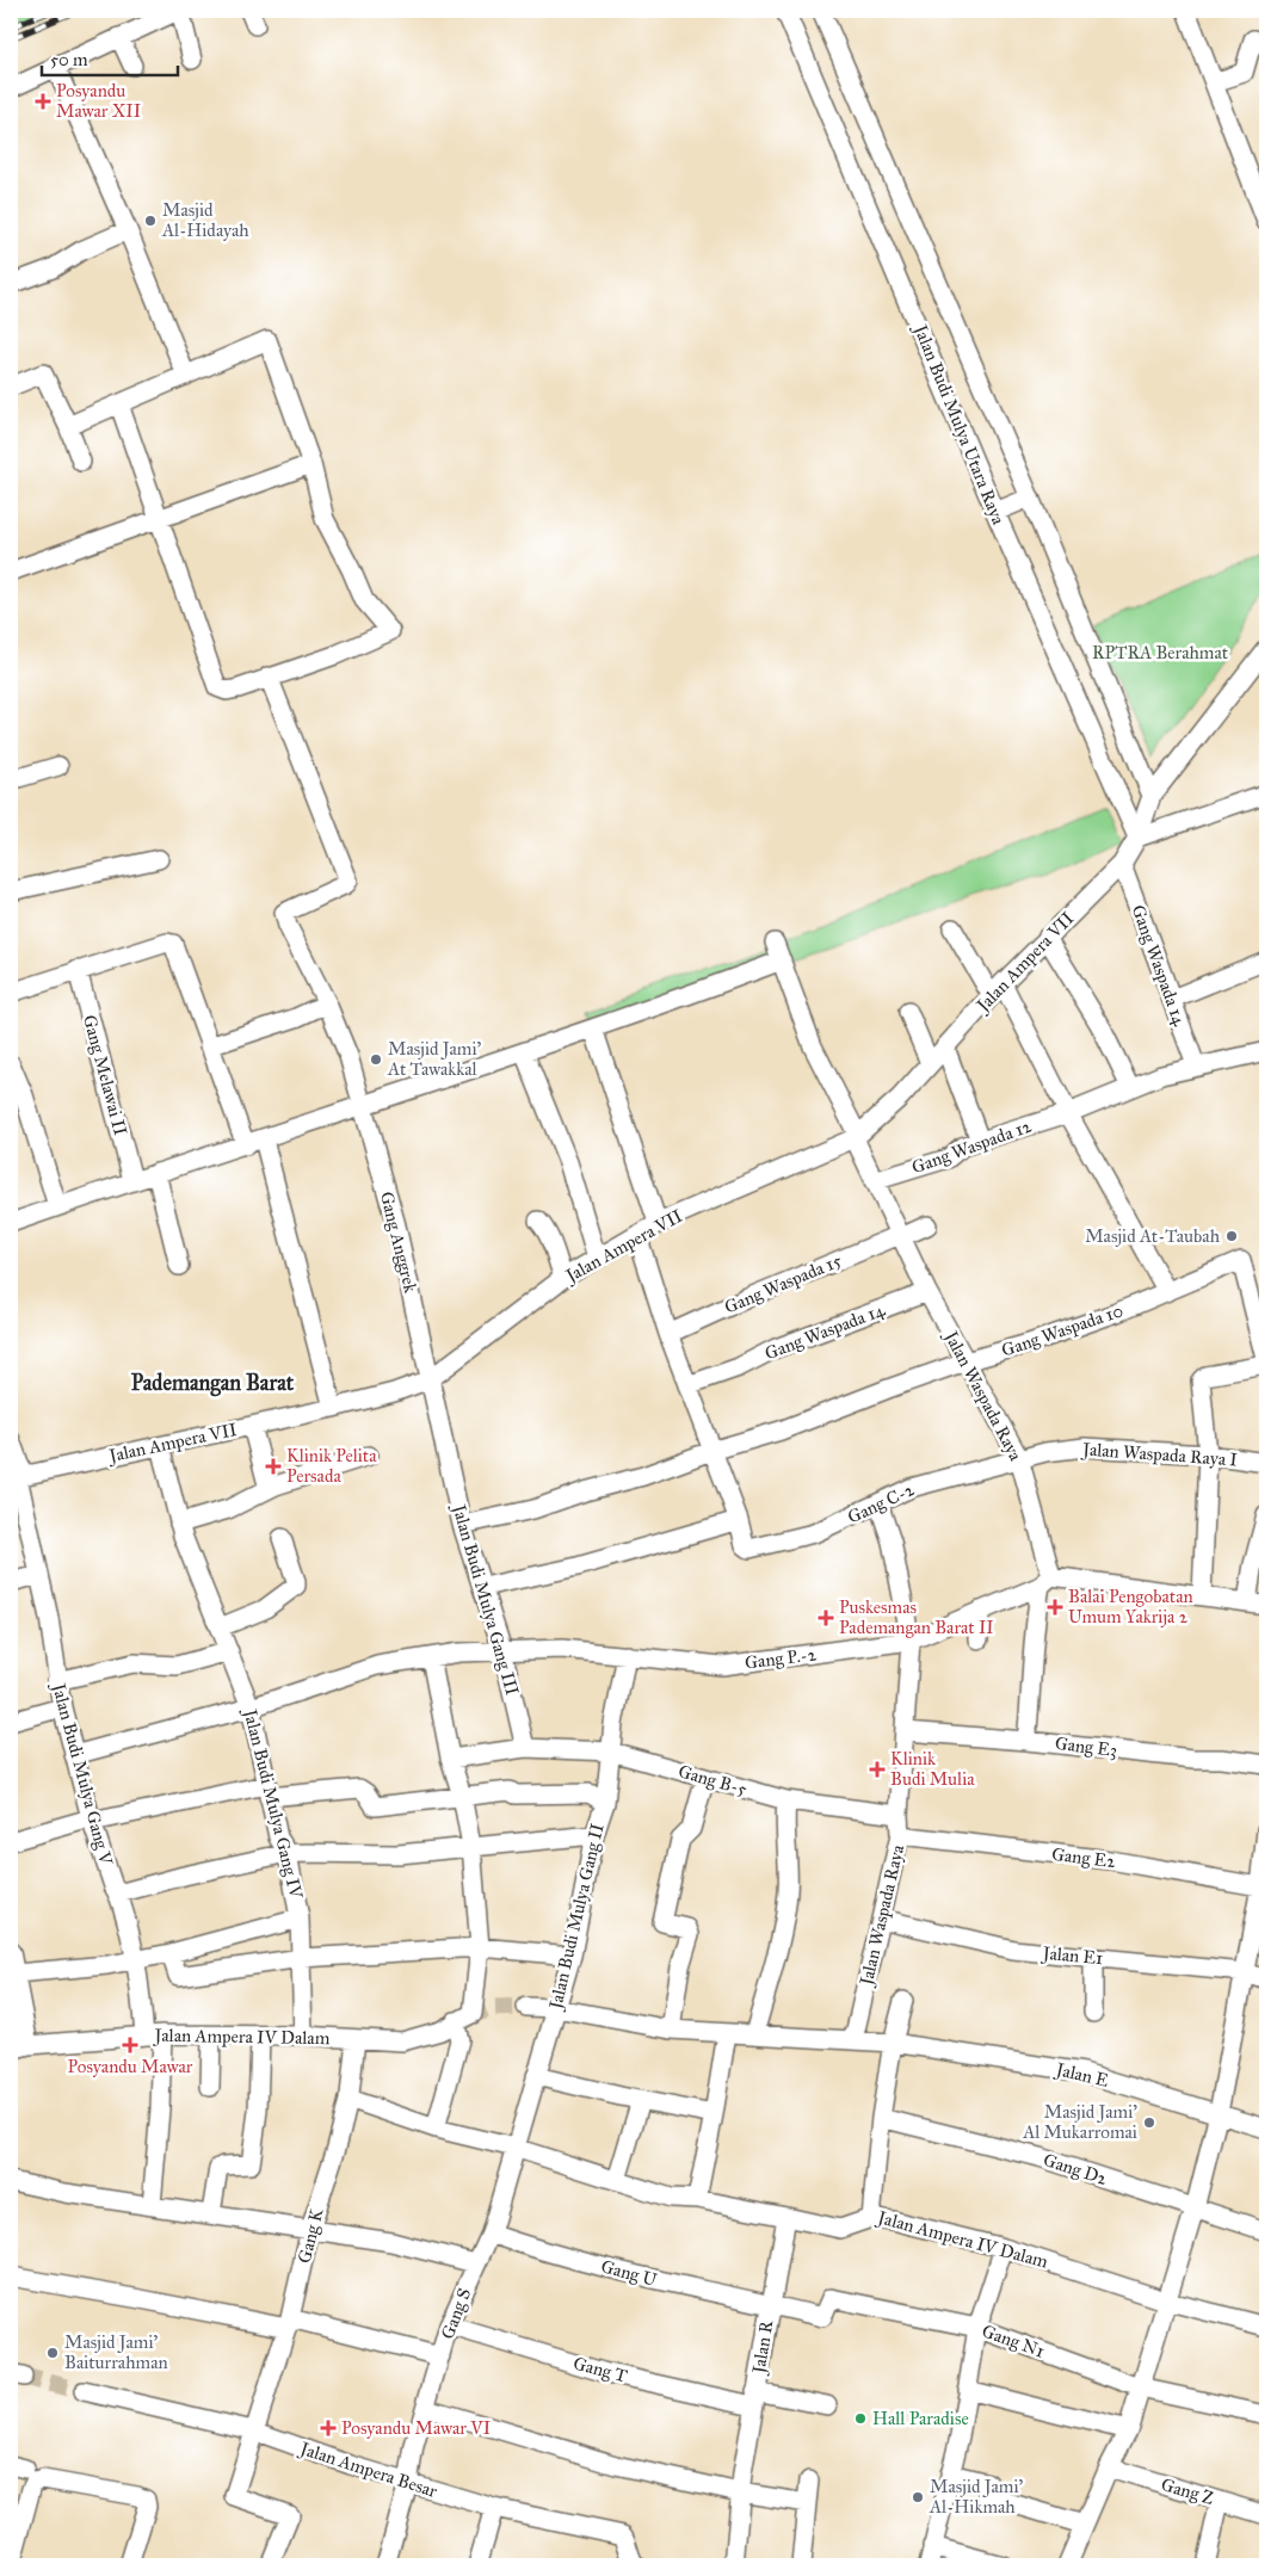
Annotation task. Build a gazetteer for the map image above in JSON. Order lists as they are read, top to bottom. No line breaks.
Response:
{"streets":{"street":["Jalan Budi Mulya Utara Raya","Jalan Ampera VII","Gang Waspada 14","Gang Melawai II","Gang Waspada 12","Gang Anggrek","Gang Waspada 15","Gang Waspada 10","Jalan Waspada Raya","Jalan Waspada Raya I","Gang C-2","Jalan Budi Mulya Gang III","Gang P.-2","Gang E3","Jalan Budi Mulya Gang V","Gang B-5","Jalan Budi Mulya Gang IV","Gang E2","Jalan Budi Mulya Gang II","Jalan E1","Jalan Ampera IV Dalam","Jalan E","Gang D2","Gang K","Gang U","Gang S","Gang N1","Jalan R","Gang T","Jalan Ampera Besar","Gang Z"]},"crossings":[["Jalan Budi Mulya Utara Raya","Jalan Ampera VII"],["Jalan Ampera VII","Gang Waspada 14"],["Jalan Ampera VII","Gang Anggrek"],["Jalan Ampera VII","Jalan Waspada Raya"],["Jalan Ampera VII","Jalan Budi Mulya Gang III"],["Jalan Ampera VII","Jalan Budi Mulya Gang V"],["Jalan Ampera VII","Jalan Budi Mulya Gang IV"],["Gang Waspada 14","Gang Waspada 12"],["Gang Waspada 14","Jalan Waspada Raya"],["Gang Waspada 12","Jalan Waspada Raya"],["Gang Anggrek","Jalan Budi Mulya Gang III"],["Gang Waspada 15","Jalan Waspada Raya"],["Gang Waspada 10","Jalan Waspada Raya"],["Gang Waspada 10","Jalan Budi Mulya Gang III"],["Jalan Waspada Raya","Jalan Waspada Raya I"],["Jalan Waspada Raya","Gang C-2"],["Jalan Waspada Raya","Gang P.-2"],["Jalan Waspada Raya","Gang E3"],["Jalan Waspada Raya","Gang B-5"],["Jalan Waspada Raya","Gang E2"],["Jalan Waspada Raya","Jalan E1"],["Jalan Waspada Raya I","Gang C-2"],["Jalan Budi Mulya Gang III","Gang P.-2"],["Jalan Budi Mulya Gang III","Gang B-5"],["Gang P.-2","Jalan Budi Mulya Gang V"],["Gang P.-2","Jalan Budi Mulya Gang IV"],["Gang P.-2","Jalan Budi Mulya Gang II"],["Jalan Budi Mulya Gang V","Jalan Ampera IV Dalam"],["Gang B-5","Jalan Budi Mulya Gang II"],["Jalan Budi Mulya Gang IV","Jalan Ampera IV Dalam"],["Jalan Budi Mulya Gang II","Gang S"],["Jalan Ampera IV Dalam","Jalan E"],["Jalan Ampera IV Dalam","Gang D2"],["Jalan Ampera IV Dalam","Gang K"],["Gang K","Jalan Ampera Besar"],["Gang U","Gang S"],["Gang U","Gang N1"],["Gang U","Jalan R"],["Gang S","Gang T"],["Gang S","Jalan Ampera Besar"],["Gang N1","Jalan R"],["Jalan R","Gang T"]],"districts":["Pademangan Barat"],"parks":["RPTRA Berahmat"],"places":{"health":["Posyandu Mawar XII","Klinik Pelita Persada","Balai Pengobatan Umum Yakrija 2","Puskesmas Pademangan Barat II","Klinik Budi Mulia","Posyandu Mawar","Posyandu Mawar VI"],"other":["Masjid Al-Hidayah","Masjid Jami' At Tawakkal","Masjid At-Taubah","Masjid Jami' Al Mukarromai","Masjid Jami' Baiturrahman","Hall Paradise","Masjid Jami' Al-Hikmah"]},"scale_bar":"50 m"}
